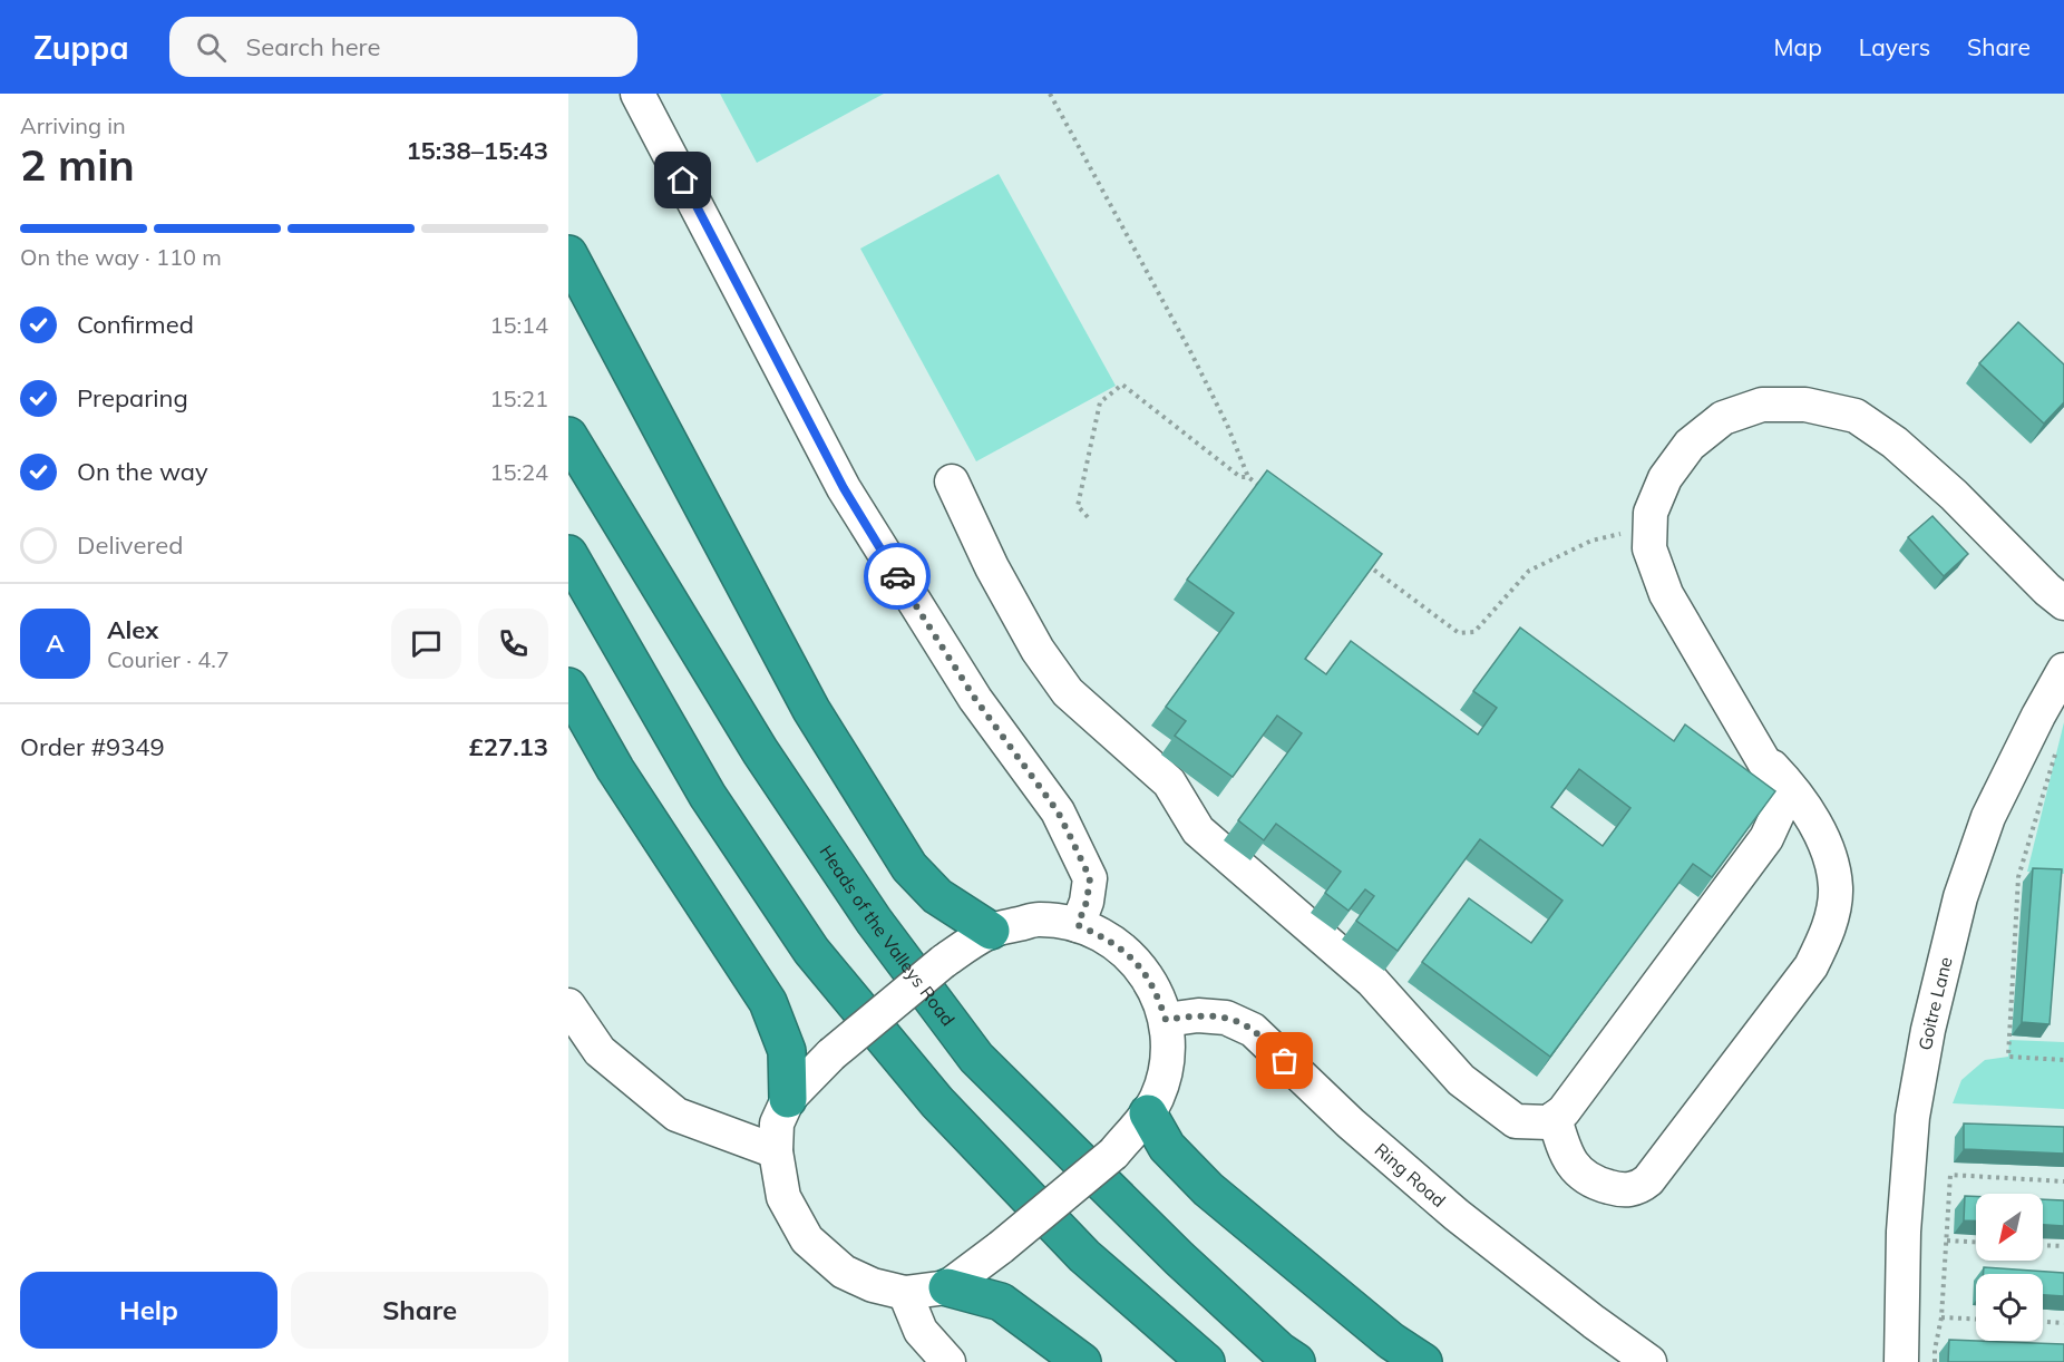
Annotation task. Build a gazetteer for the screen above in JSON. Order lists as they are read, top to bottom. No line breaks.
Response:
{"streets":{"highway":["Heads of the Valleys Road"],"street":["Goitre Lane","Ring Road"]},"north":"bottom left","page":{"header":"Zuppa","search":"Search here","nav":["Map","Layers","Share"],"heading":["2 min","Arriving in","15:38–15:43"],"panel":["Alex","Courier · 4.7","Order #9349","£27.13"],"bar":"On the way · 110 m","list":[["Confirmed","15:14"],["Preparing","15:21"],["On the way","15:24"],"Delivered"],"round":"A","buttons":["Help","Share"]}}
